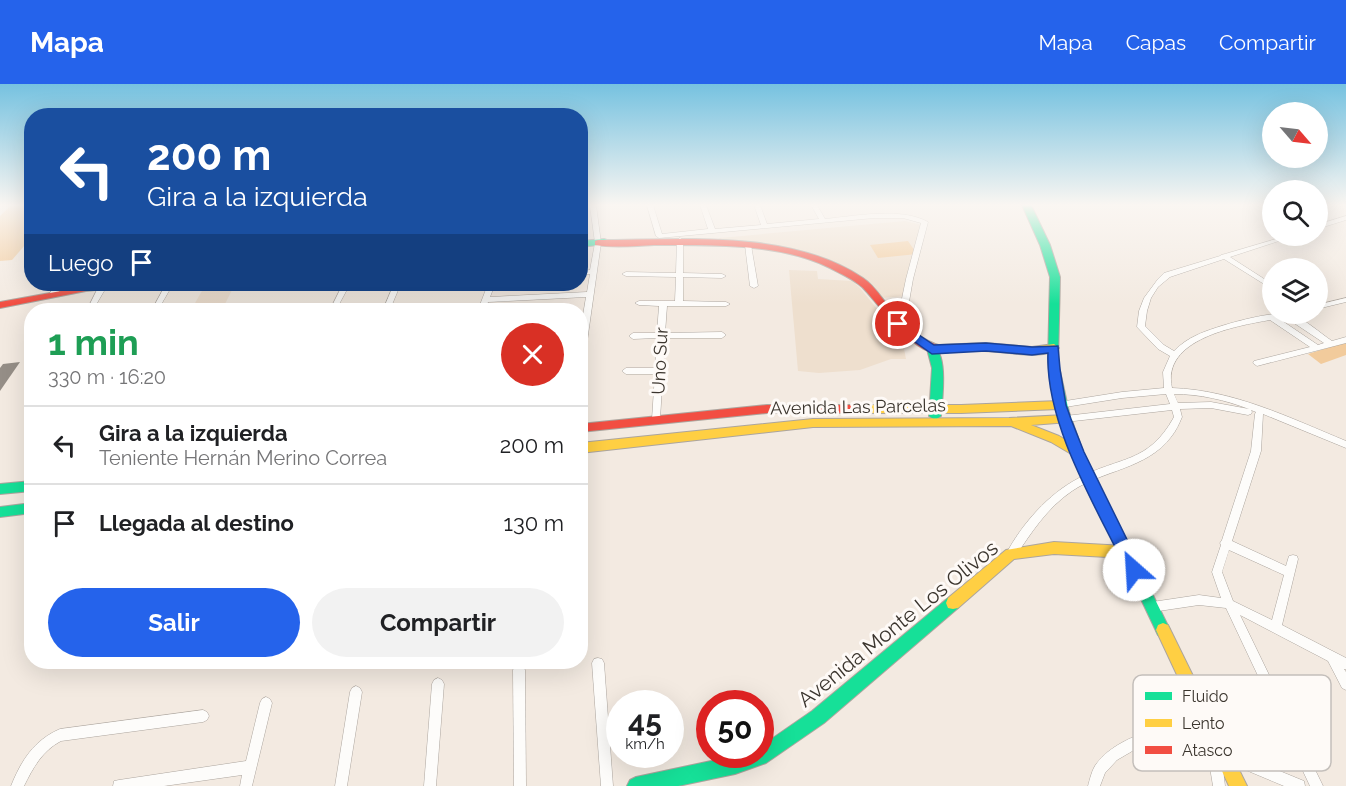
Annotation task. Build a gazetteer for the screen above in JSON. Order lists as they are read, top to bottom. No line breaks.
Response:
{"streets":{"main road":["Avenida Las Parcelas","Avenida Monte Los Olivos"],"street":["Uno Sur"]},"crossings":[["Uno Sur","Avenida Las Parcelas"]],"legend":["Fluido","Lento","Atasco"],"north":"bottom right","page":{"header":"Mapa","nav":["Mapa","Capas","Compartir"],"turn":["200 m","Gira a la izquierda"],"then":"Luego","heading":["1 min","330 m · 16:20"],"list":[{"name":"Gira a la izquierda","note":"Teniente Hernán Merino Correa","value":"200 m"},{"name":"Llegada al destino","value":"130 m"}],"buttons":["Salir","Compartir"],"speed":"45 km/h","limit":"50"}}
